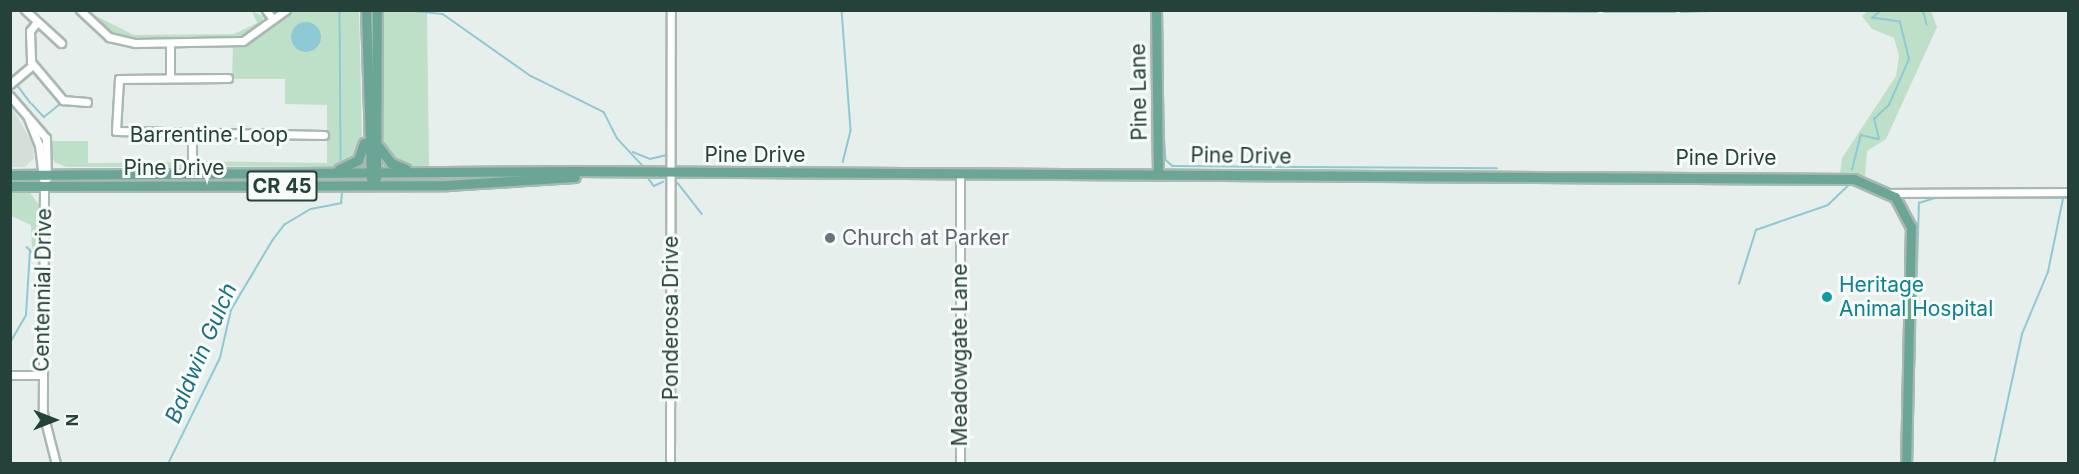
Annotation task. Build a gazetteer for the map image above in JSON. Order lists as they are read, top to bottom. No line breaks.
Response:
{"streets":{"main road":["Pine Lane","Pine Drive","CR 45"],"street":["Barrentine Loop","Centennial Drive","Ponderosa Drive","Meadowgate Lane"]},"crossings":[["Pine Lane","Pine Drive"],["Pine Drive","CR 45"],["Pine Drive","Centennial Drive"],["Pine Drive","Ponderosa Drive"],["Pine Drive","Meadowgate Lane"]],"water":["Baldwin Gulch"],"places":["Church at Parker","Heritage Animal Hospital"],"north":"right"}
